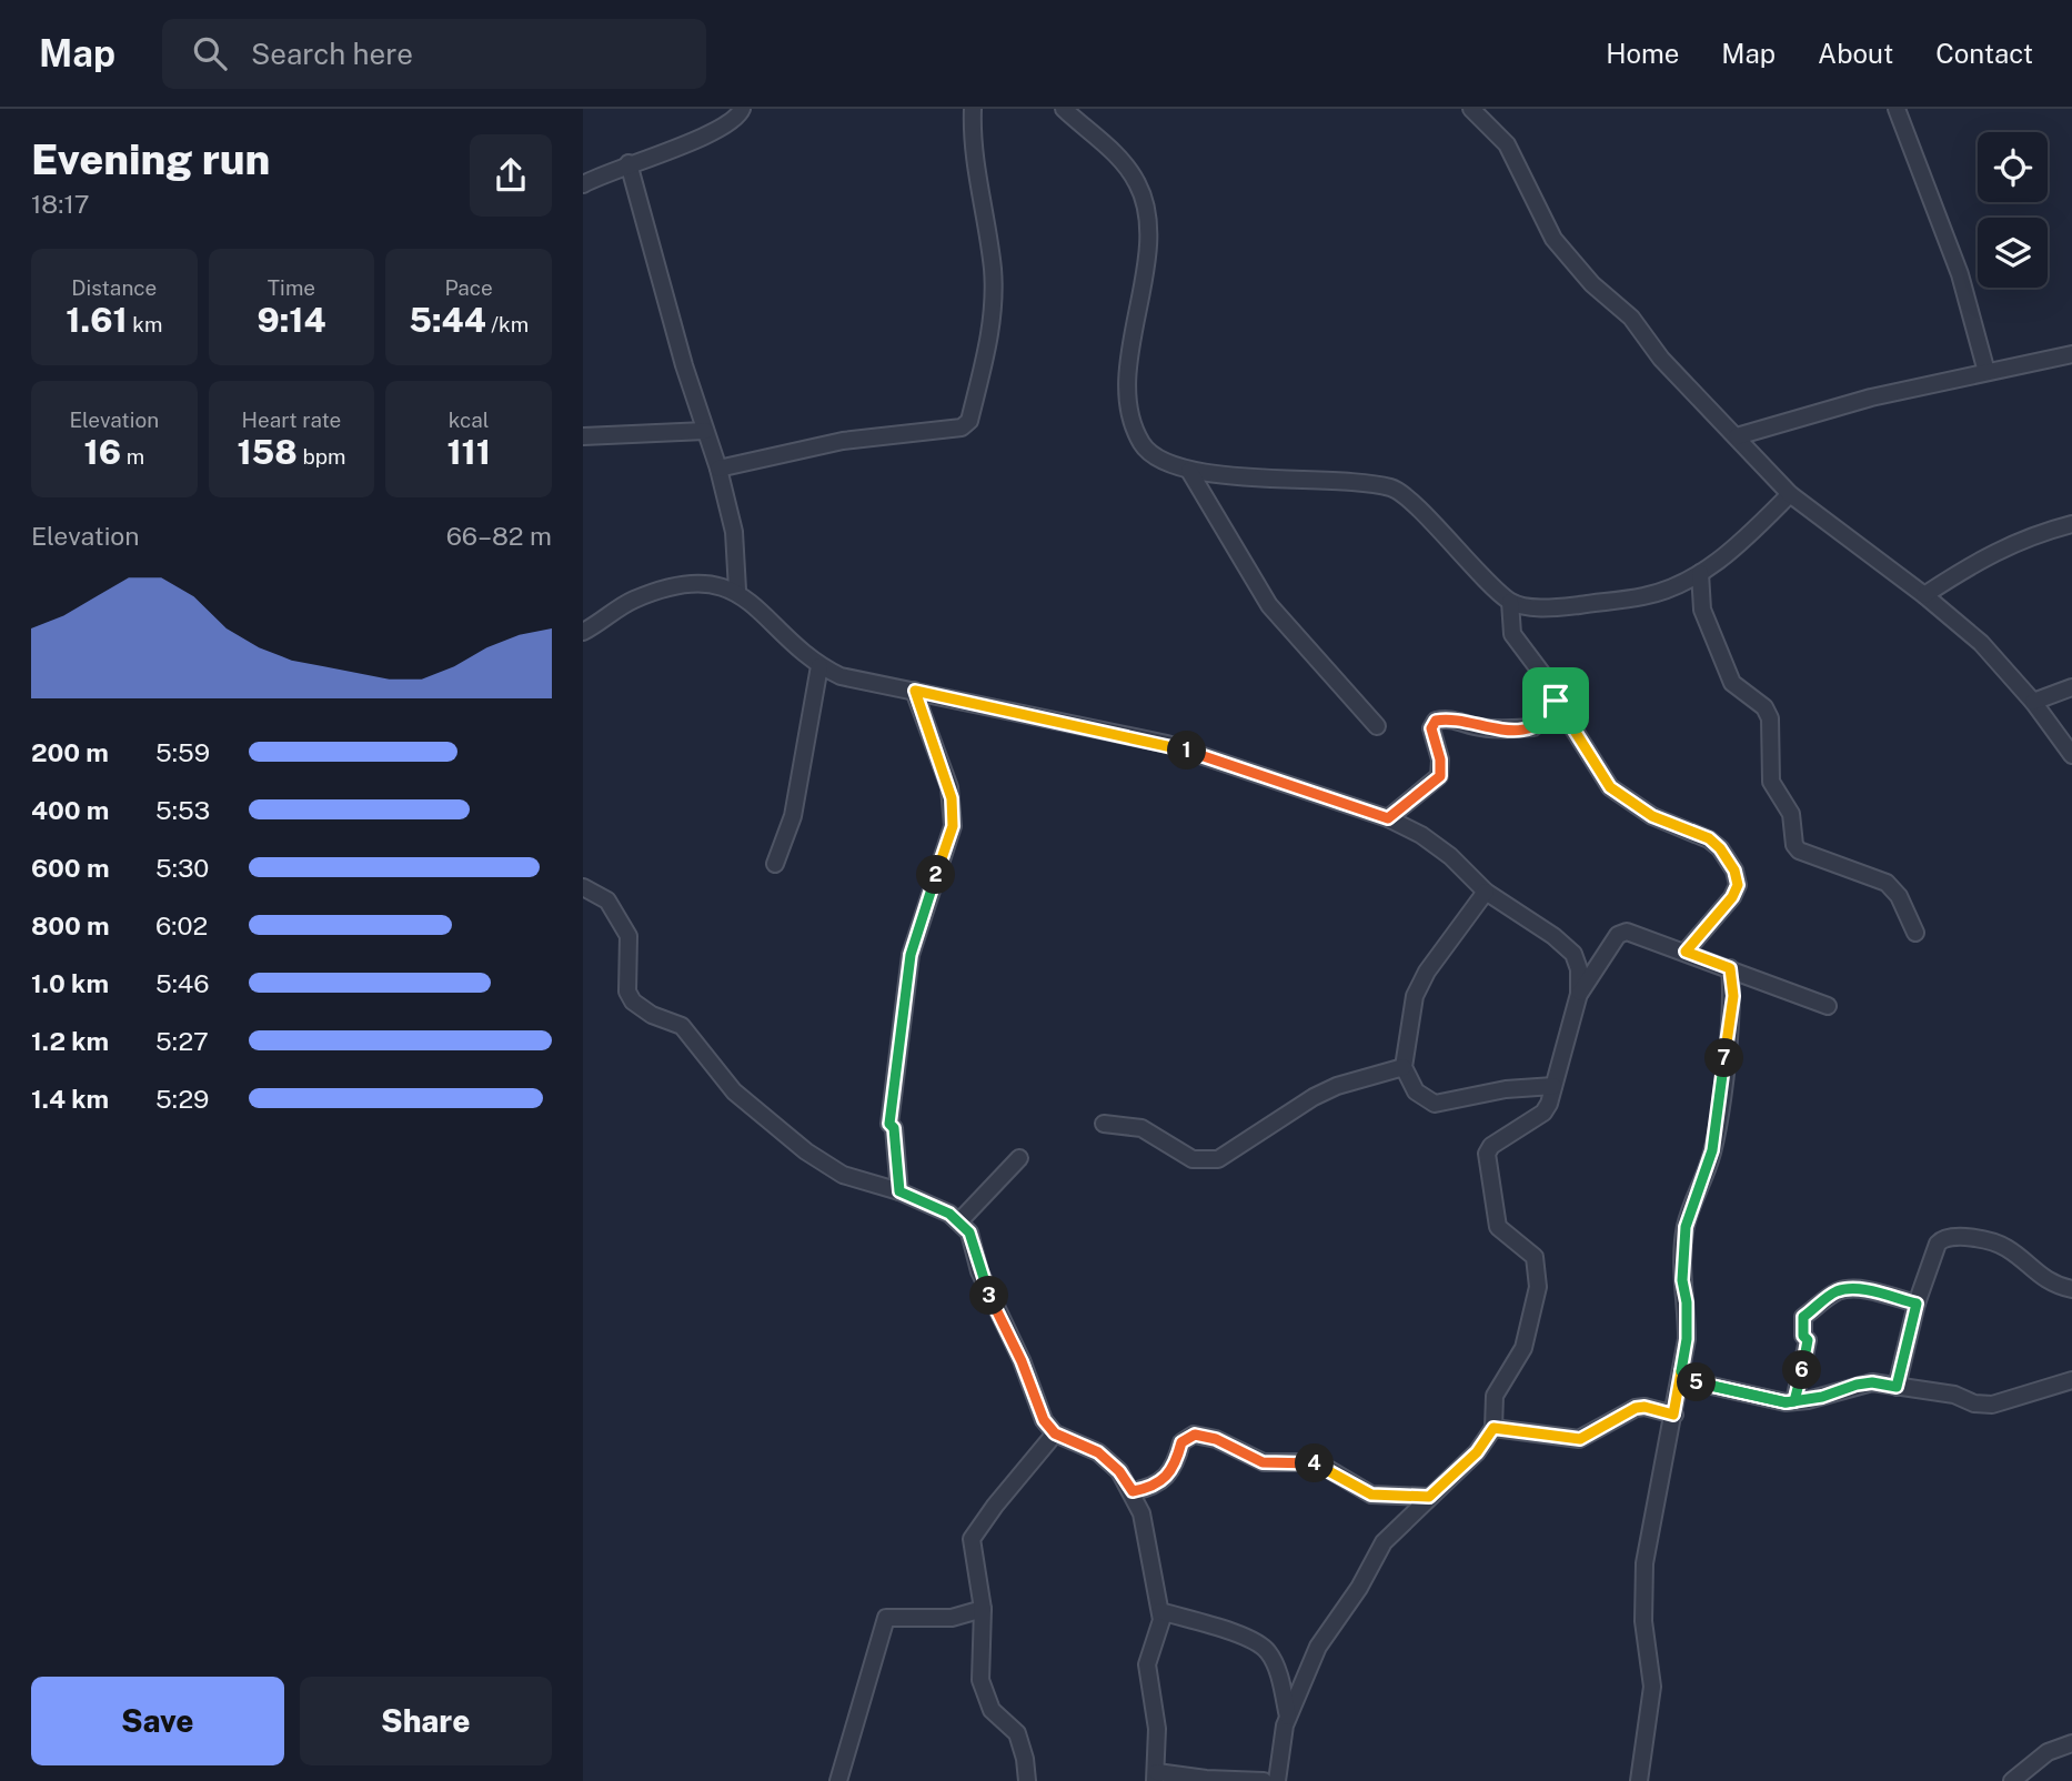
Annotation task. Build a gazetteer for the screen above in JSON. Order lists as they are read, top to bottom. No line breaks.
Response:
{"page":{"header":"Map","search":"Search here","nav":["Home","Map","About","Contact"],"heading":["Evening run","18:17"],"stats":[["Distance","1.61 km"],["Time","9:14"],["Pace","5:44 /km"],["Elevation","16 m"],["Heart rate","158 bpm"],["kcal","111"]],"chart":["Elevation","66–82 m"],"list":[{"name":"200 m","note":"5:59"},{"name":"400 m","note":"5:53"},{"name":"600 m","note":"5:30"},{"name":"800 m","note":"6:02"},{"name":"1.0 km","note":"5:46"},{"name":"1.2 km","note":"5:27"},{"name":"1.4 km","note":"5:29"}],"pins":["1","2","7","3","6","5","4"],"buttons":["Save","Share"]}}
